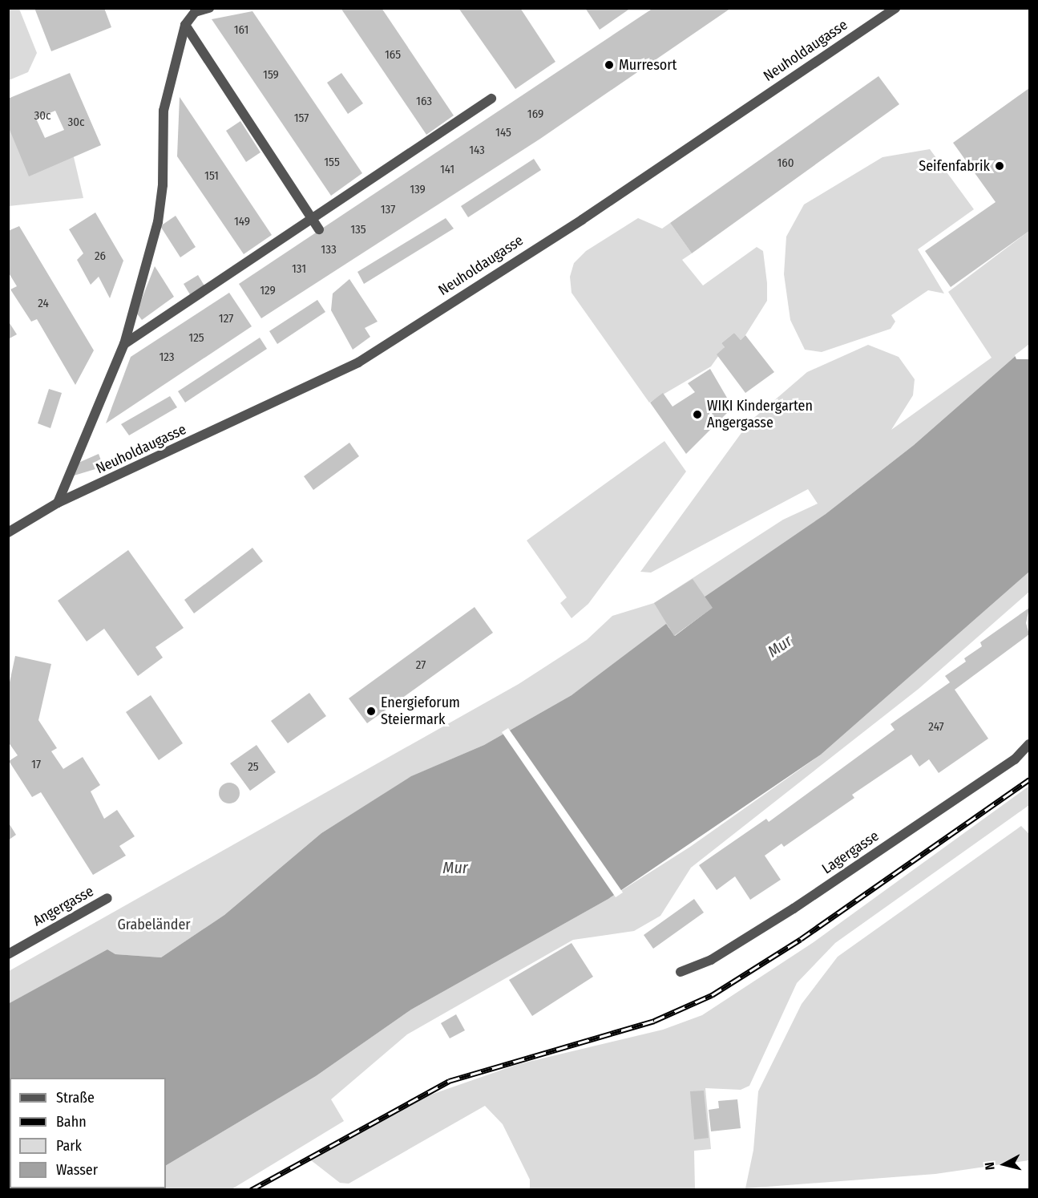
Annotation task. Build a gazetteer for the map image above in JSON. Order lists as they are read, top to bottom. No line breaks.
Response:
{"streets":{"street":["Neuholdaugasse","Lagergasse","Angergasse"]},"water":["Mur"],"parks":["Grabeländer"],"places":["Murresort","Seifenfabrik","WIKI Kindergarten Angergasse","Energieforum Steiermark"],"house_numbers":["161","165","159","163","169","30c","157","30c","145","143","155","160","141","151","139","137","149","135","133","26","131","129","24","127","125","123","27","247","17","25"],"legend":["Straße","Bahn","Park","Wasser"],"north":"left"}
